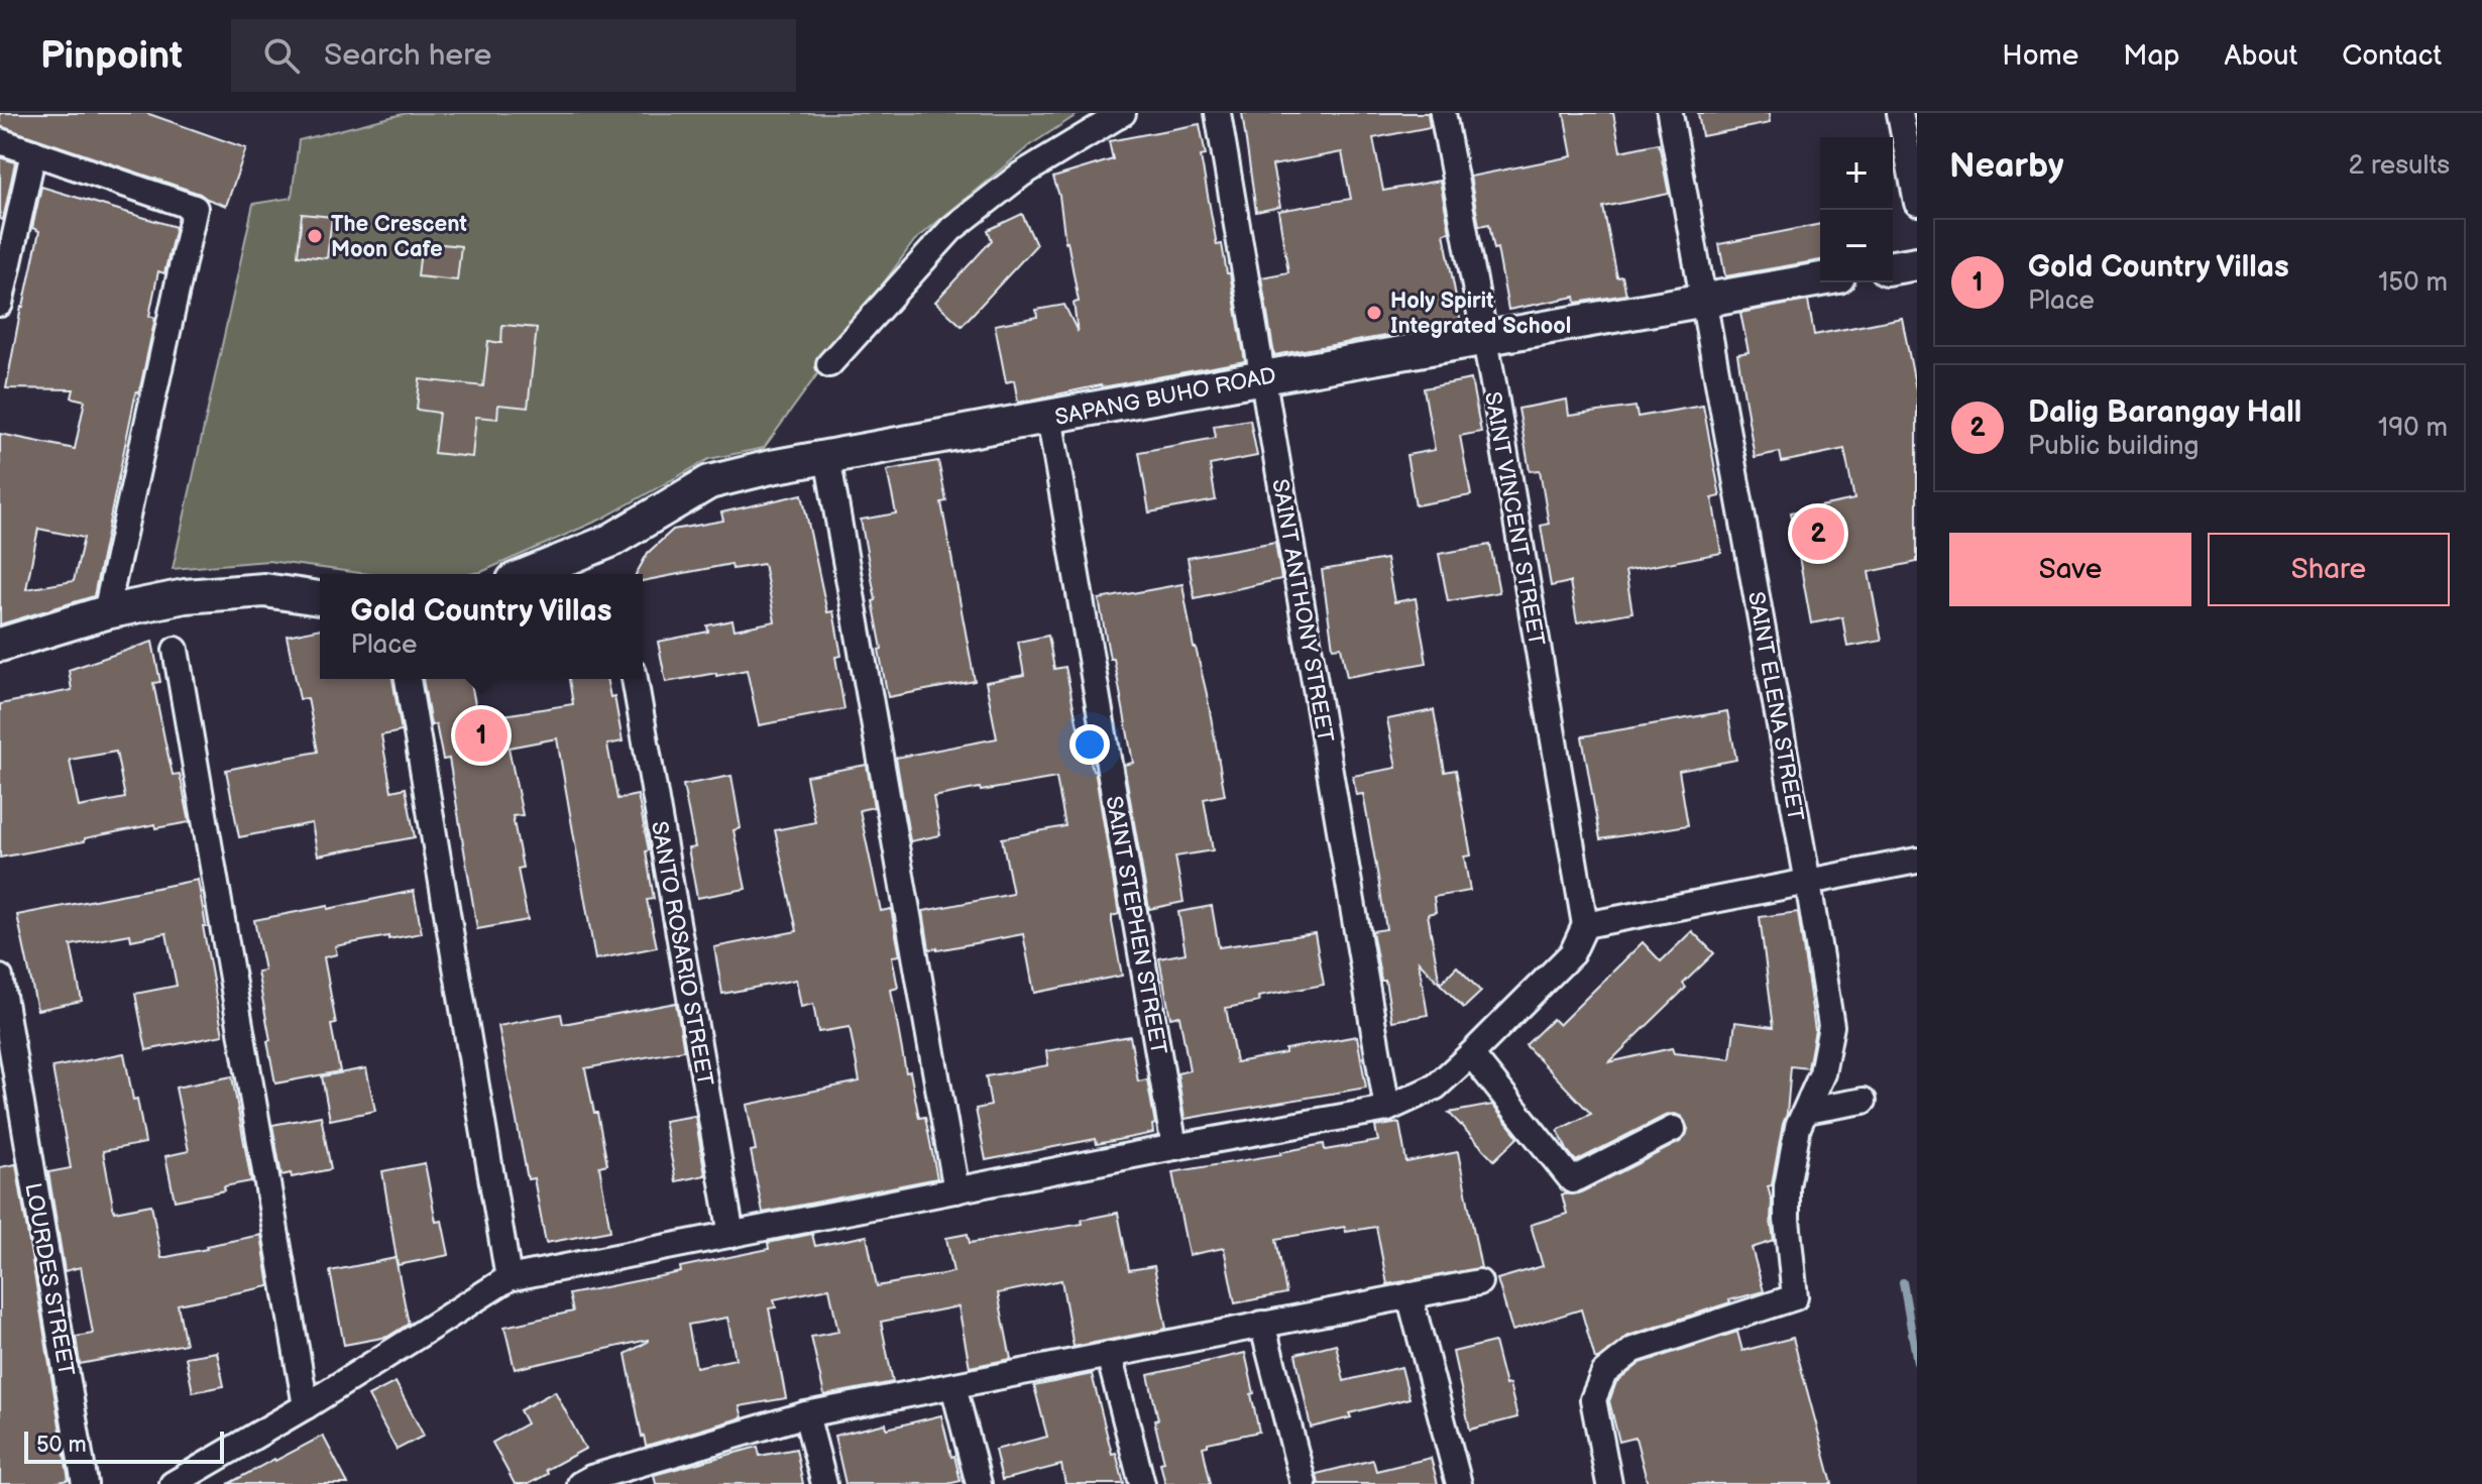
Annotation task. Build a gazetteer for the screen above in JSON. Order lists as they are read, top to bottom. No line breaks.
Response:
{"streets":{"street":["SAPANG BUHO ROAD","SAINT VINCENT STREET","SAINT ANTHONY STREET","SAINT ELENA STREET","SAINT STEPHEN STREET","SANTO ROSARIO STREET","LOURDES STREET"]},"crossings":[["SAPANG BUHO ROAD","SAINT VINCENT STREET"],["SAPANG BUHO ROAD","SAINT ANTHONY STREET"],["SAPANG BUHO ROAD","SAINT ELENA STREET"],["SAPANG BUHO ROAD","SAINT STEPHEN STREET"]],"places":["The Crescent Moon Cafe","Holy Spirit Integrated School"],"scale_bar":"50 m","page":{"header":"Pinpoint","search":"Search here","nav":["Home","Map","About","Contact"],"heading":["Nearby","2 results"],"map_buttons":["+","−"],"list":[{"mark":"1","name":"Gold Country Villas","note":"Place","value":"150 m"},{"mark":"2","name":"Dalig Barangay Hall","note":"Public building","value":"190 m"}],"pins":["2","1"],"buttons":["Save","Share"],"popup":["Gold Country Villas","Place"],"scale":"50 m"}}
